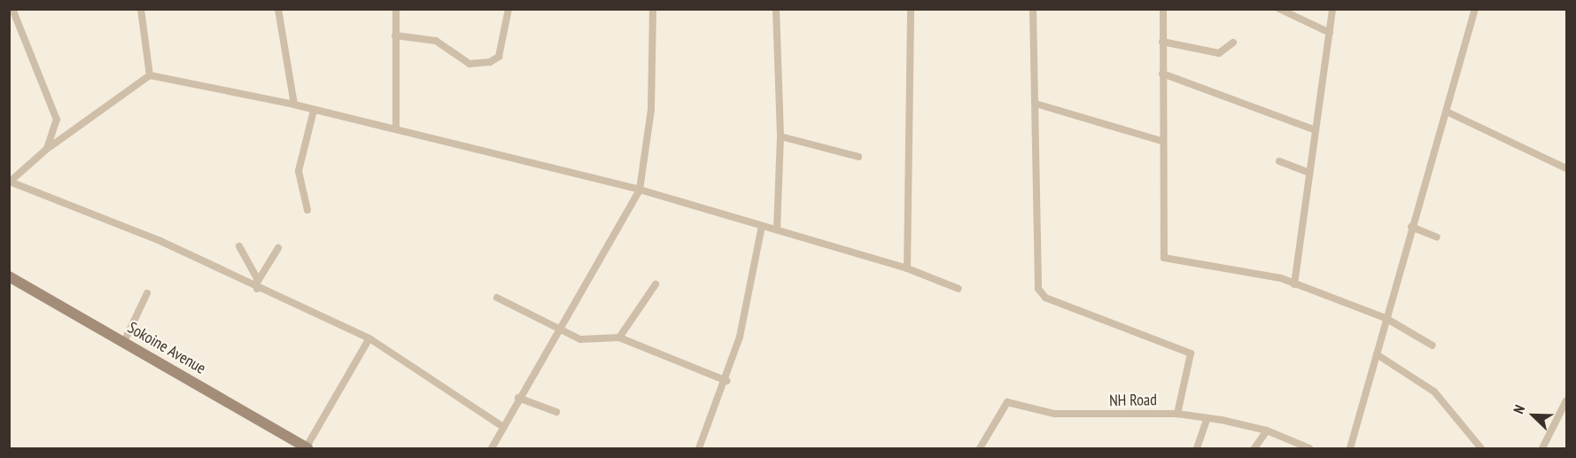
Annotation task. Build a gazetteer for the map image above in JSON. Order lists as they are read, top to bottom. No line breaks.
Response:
{"streets":{"street":["Sokoine Avenue","NH Road"]},"north":"top left"}
